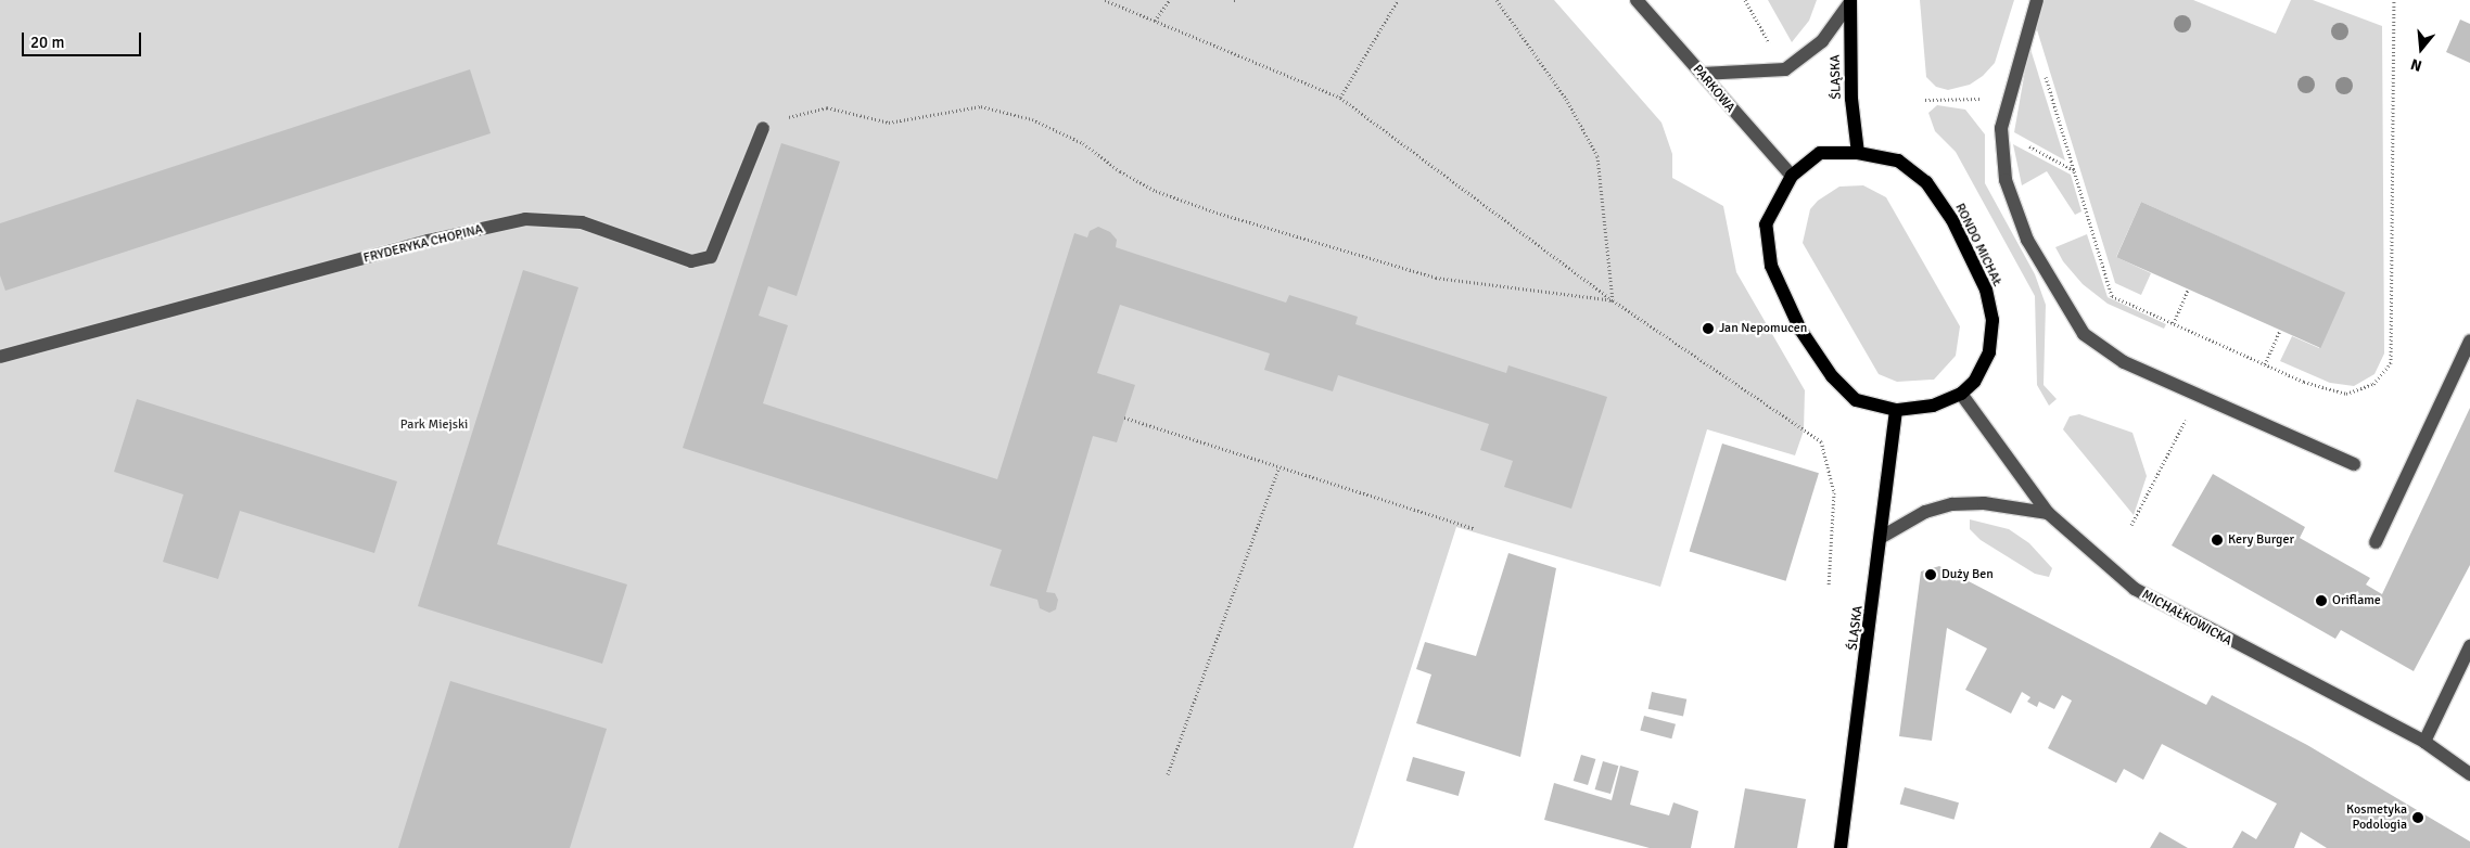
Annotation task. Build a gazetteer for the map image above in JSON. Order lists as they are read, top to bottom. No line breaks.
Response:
{"streets":{"main road":["ŚLĄSKA","RONDO MICHAŁ"],"street":["PARKOWA","FRYDERYKA CHOPINA","MICHAŁKOWICKA"]},"crossings":[["ŚLĄSKA","RONDO MICHAŁ"],["PARKOWA","RONDO MICHAŁ"],["RONDO MICHAŁ","MICHAŁKOWICKA"]],"parks":["Park Miejski"],"places":["Jan Nepomucen","Kery Burger","Duży Ben","Oriflame","Kosmetyka Podologia"],"scale_bar":"20 m","north":"bottom"}
